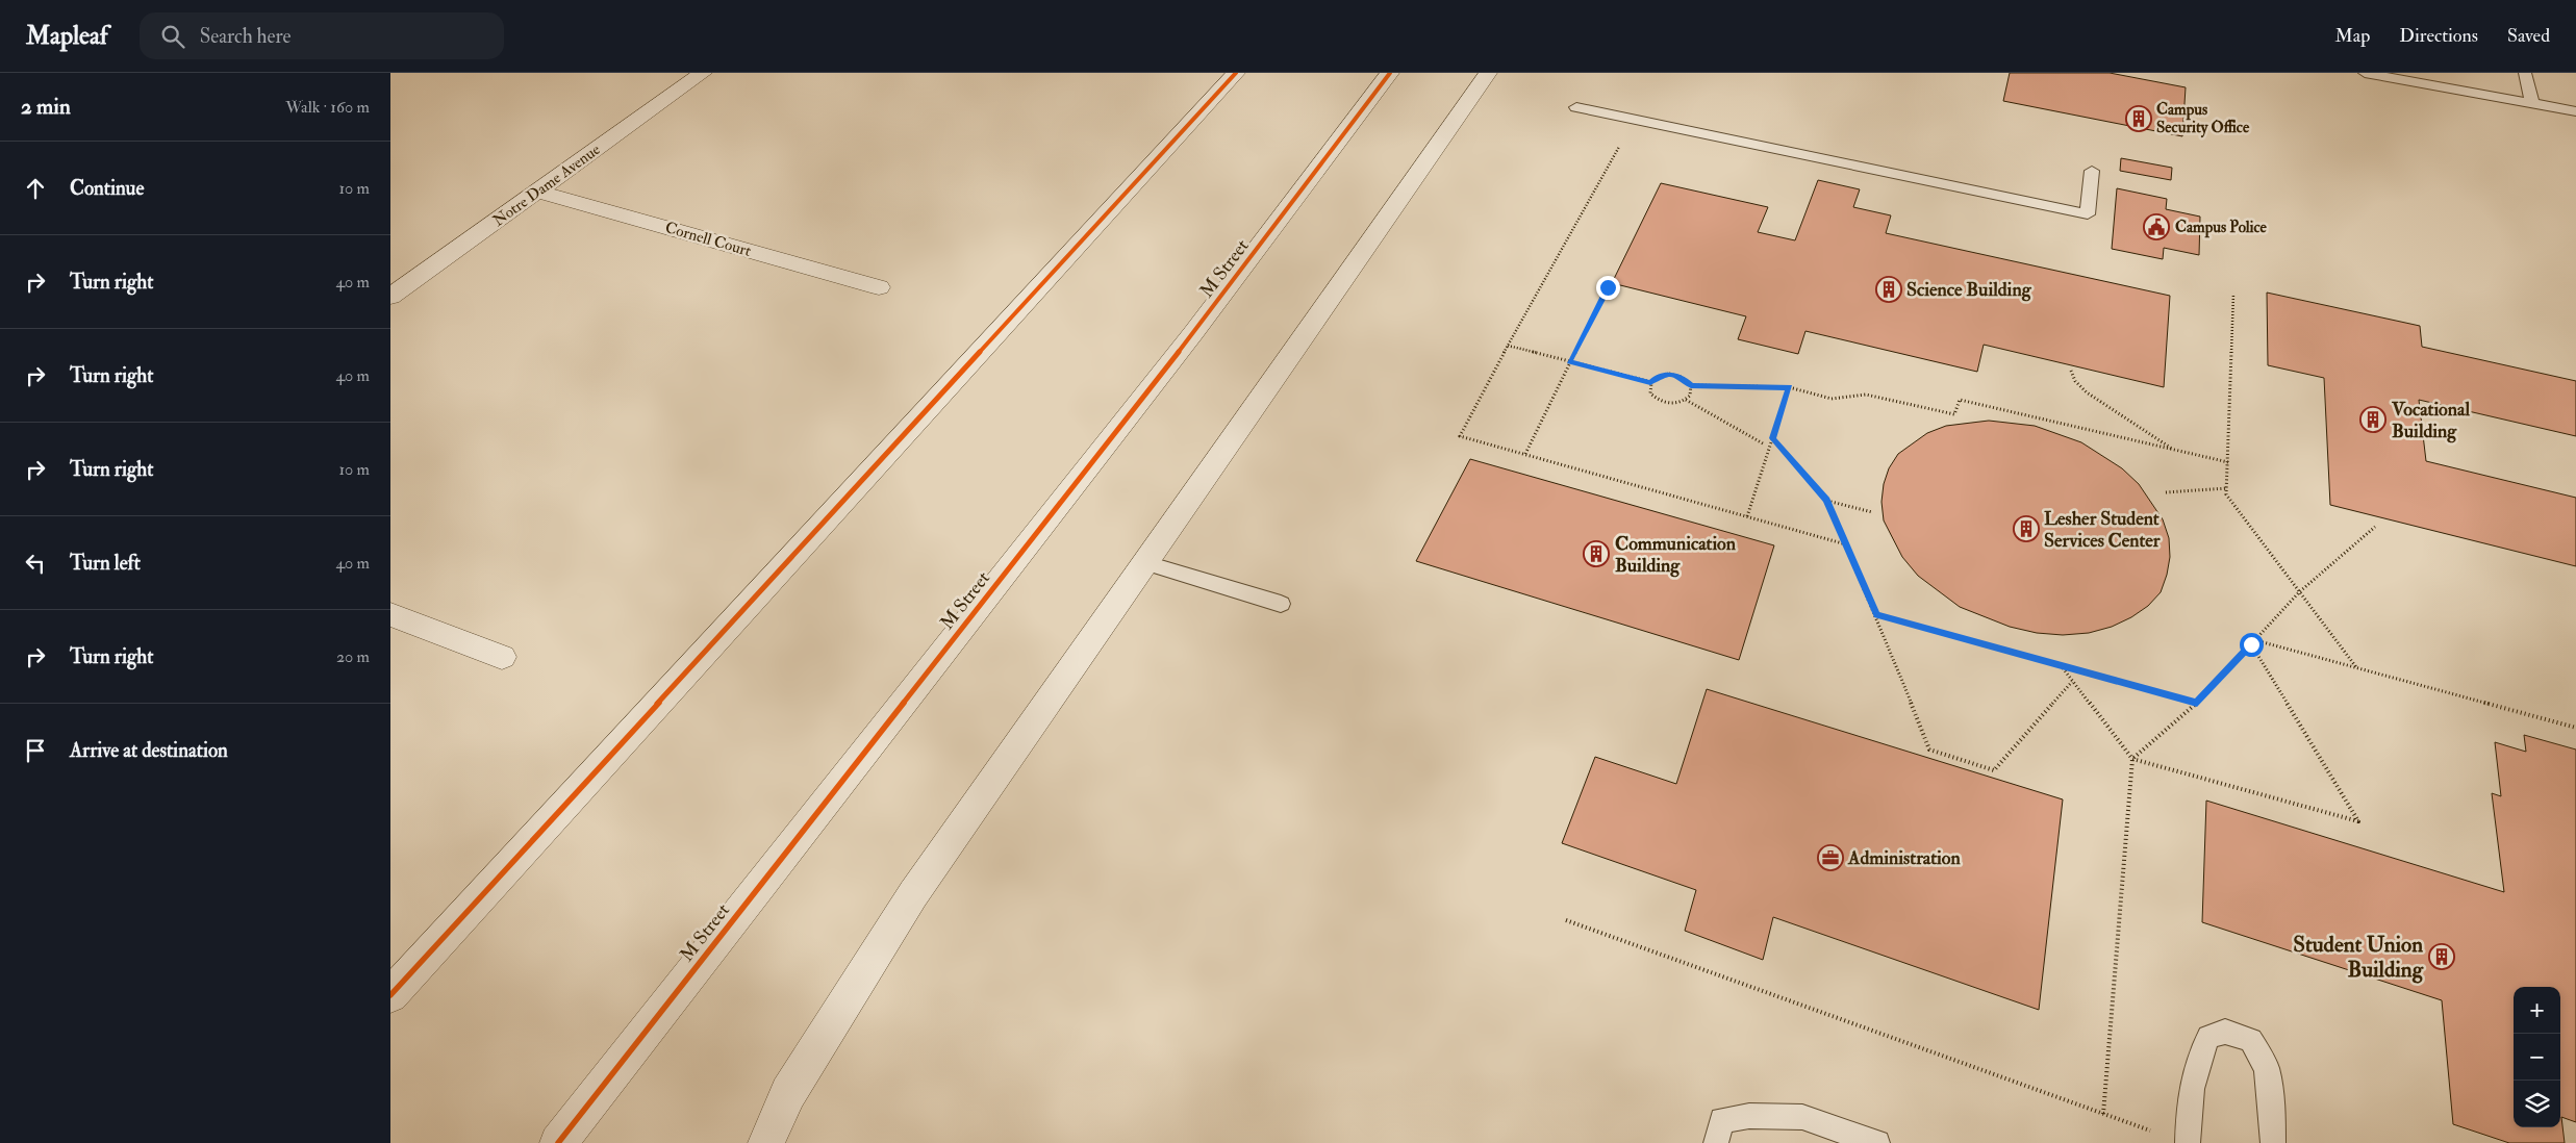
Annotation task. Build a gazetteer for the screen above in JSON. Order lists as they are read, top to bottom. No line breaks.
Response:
{"streets":{"street":["Notre Dame Avenue","Cornell Court","M Street"]},"crossings":[["Notre Dame Avenue","Cornell Court"]],"places":{"building":["Campus Security Office","Science Building","Vocational Building","Lesher Student Services Center","Communication Building","Student Union Building"],"public building":["Campus Police"],"office":["Administration"]},"page":{"header":"Mapleaf","search":"Search here","nav":["Map","Directions","Saved"],"heading":["2 min","Walk · 160 m"],"list":[["Continue","10 m"],["Turn right","40 m"],["Turn right","40 m"],["Turn right","10 m"],["Turn left","40 m"],["Turn right","20 m"],"Arrive at destination"],"map_buttons":["+","−"]}}
